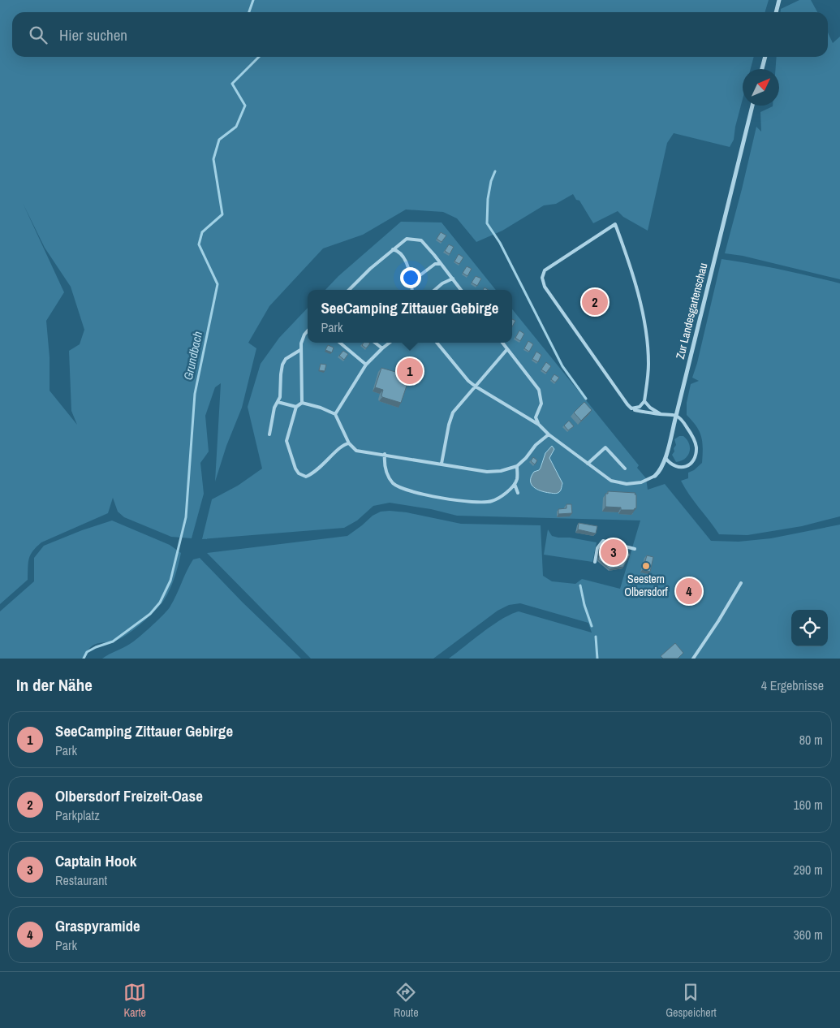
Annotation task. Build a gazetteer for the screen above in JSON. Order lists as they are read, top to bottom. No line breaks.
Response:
{"streets":{"street":["Zur Landesgartenschau"]},"water":["Grundbach"],"places":["Seestern Olbersdorf"],"north":"top right","page":{"search":"Hier suchen","pins":["2","1","3","4"],"popup":["SeeCamping Zittauer Gebirge","Park"],"heading":["In der Nähe","4 Ergebnisse"],"list":[{"mark":"1","name":"SeeCamping Zittauer Gebirge","note":"Park","value":"80 m"},{"mark":"2","name":"Olbersdorf Freizeit-Oase","note":"Parkplatz","value":"160 m"},{"mark":"3","name":"Captain Hook","note":"Restaurant","value":"290 m"},{"mark":"4","name":"Graspyramide","note":"Park","value":"360 m"}],"nav":["Karte","Route","Gespeichert"]}}
